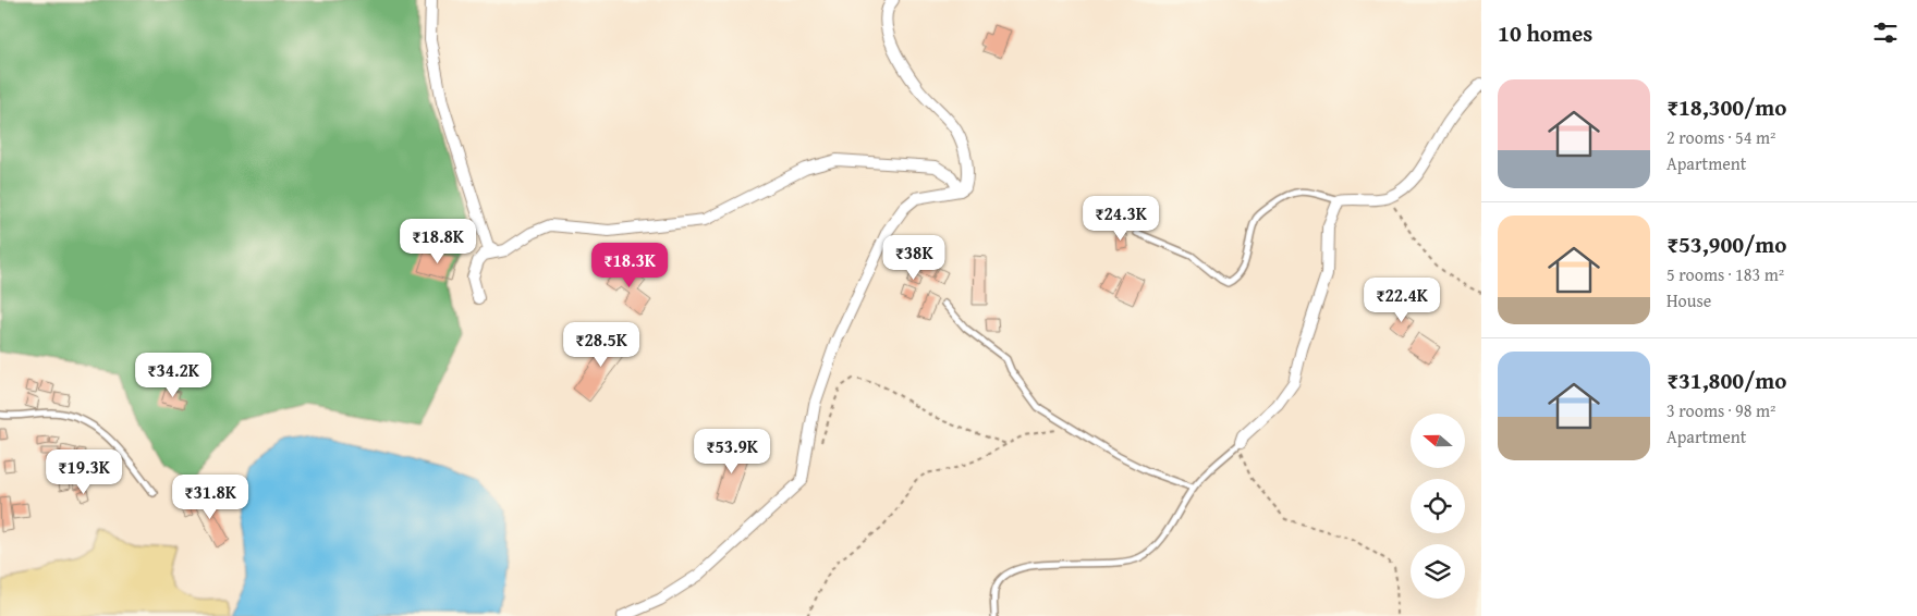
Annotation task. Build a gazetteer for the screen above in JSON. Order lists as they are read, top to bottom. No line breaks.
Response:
{"north":"left","page":{"heading":"10 homes","list":[{"name":"₹18,300/mo","note":"2 rooms · 54 m² · Apartment"},{"name":"₹53,900/mo","note":"5 rooms · 183 m² · House"},{"name":"₹31,800/mo","note":"3 rooms · 98 m² · Apartment"}],"price":["₹24.3K","₹18.8K","₹38K","₹18.3K","₹22.4K","₹28.5K","₹34.2K","₹53.9K","₹19.3K","₹31.8K"]}}
